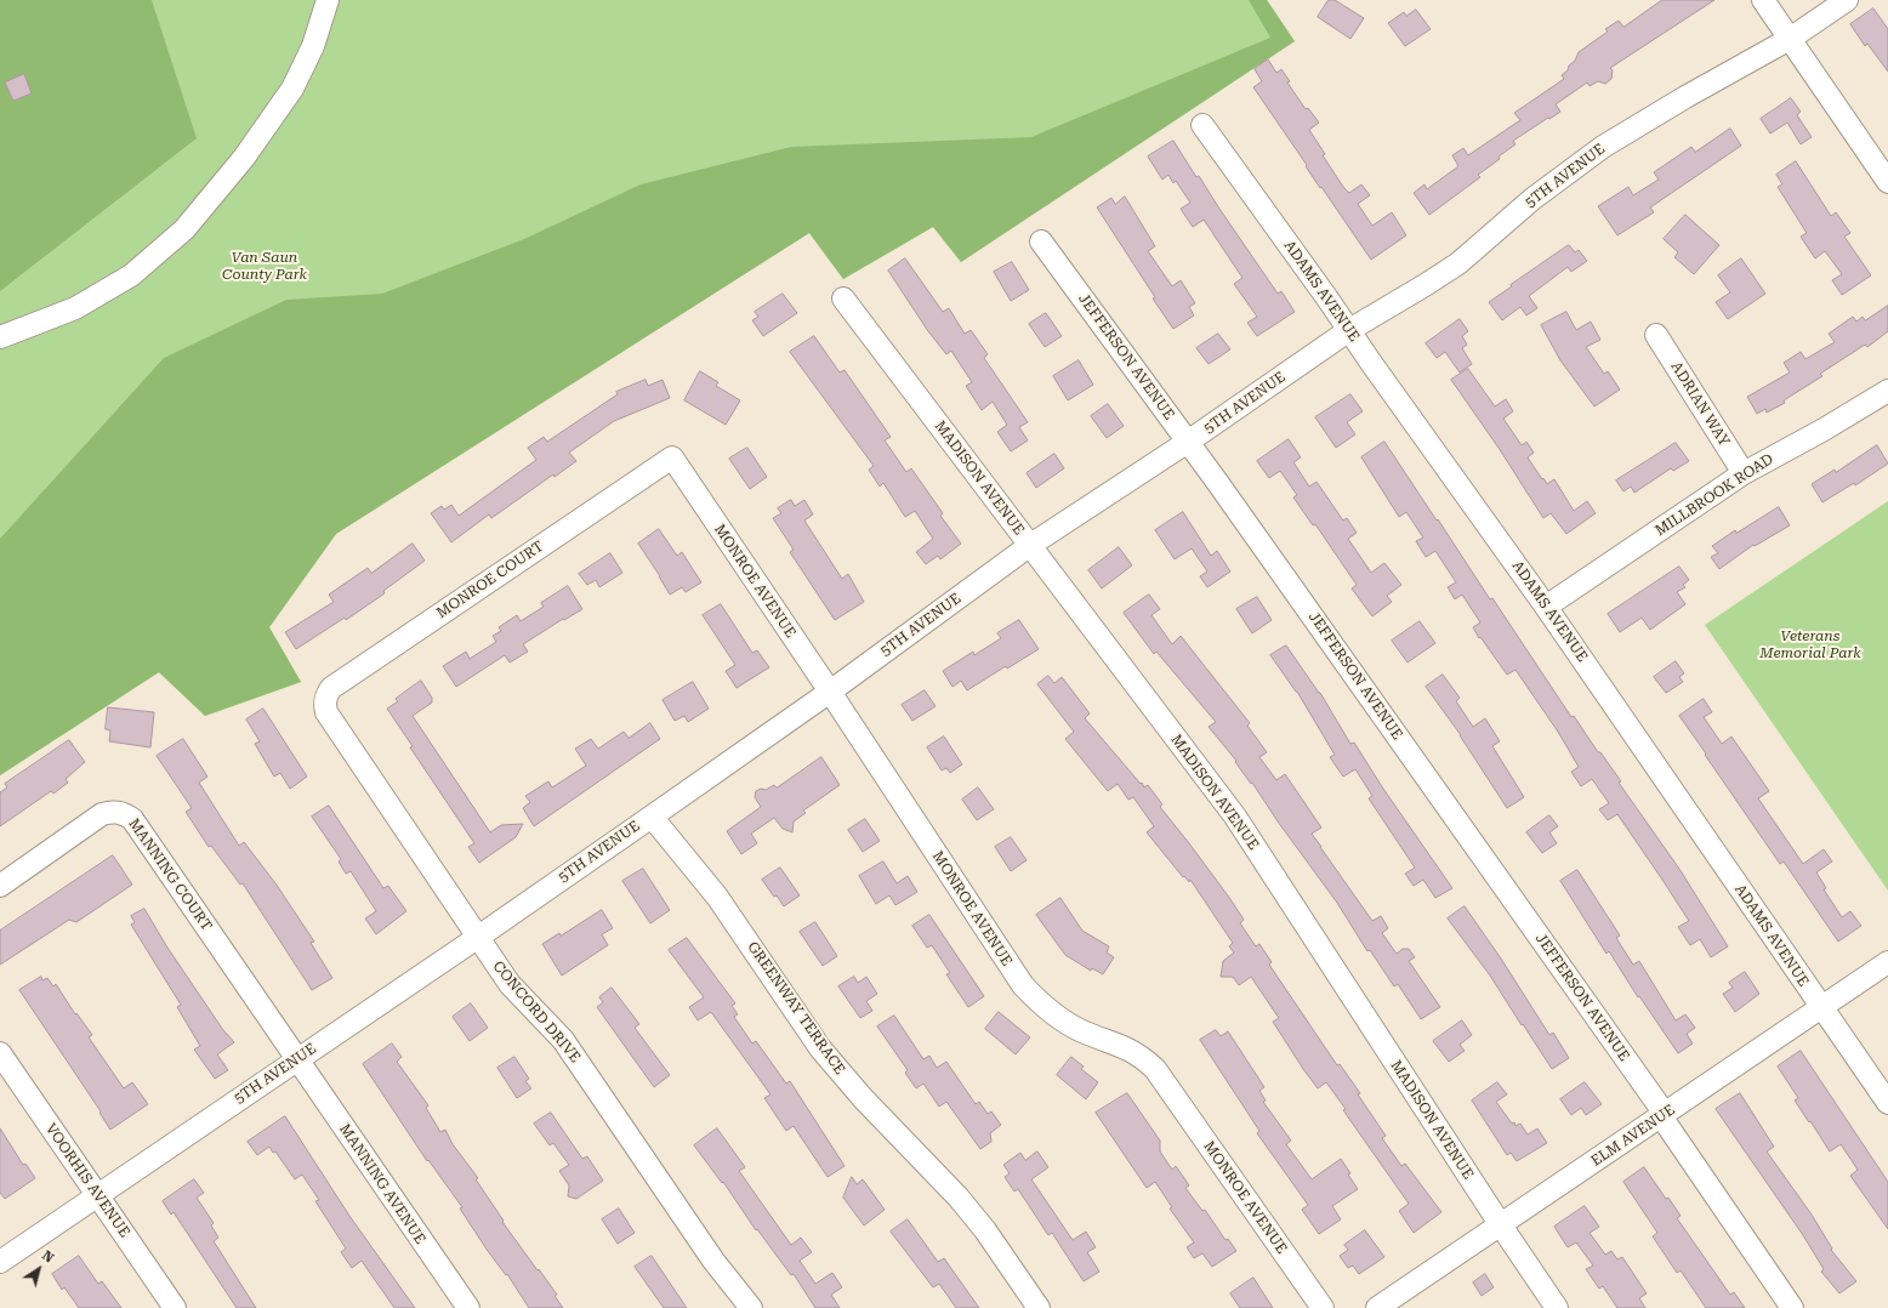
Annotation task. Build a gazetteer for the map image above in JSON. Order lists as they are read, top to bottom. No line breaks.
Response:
{"streets":{"street":["5TH AVENUE","ADAMS AVENUE","JEFFERSON AVENUE","ADRIAN WAY","MADISON AVENUE","MILLBROOK ROAD","MONROE COURT","MONROE AVENUE","MANNING COURT","GREENWAY TERRACE","CONCORD DRIVE","ELM AVENUE","VOORHIS AVENUE","MANNING AVENUE"]},"crossings":[["5TH AVENUE","ADAMS AVENUE"],["5TH AVENUE","JEFFERSON AVENUE"],["5TH AVENUE","MADISON AVENUE"],["5TH AVENUE","MONROE AVENUE"],["5TH AVENUE","MANNING COURT"],["5TH AVENUE","GREENWAY TERRACE"],["5TH AVENUE","CONCORD DRIVE"],["5TH AVENUE","VOORHIS AVENUE"],["5TH AVENUE","MANNING AVENUE"],["ADAMS AVENUE","MILLBROOK ROAD"],["ADAMS AVENUE","ELM AVENUE"],["JEFFERSON AVENUE","ELM AVENUE"],["ADRIAN WAY","MILLBROOK ROAD"],["MADISON AVENUE","ELM AVENUE"],["MONROE COURT","MONROE AVENUE"],["MONROE COURT","CONCORD DRIVE"],["MANNING COURT","MANNING AVENUE"]],"parks":["Van Saun County Park","Veterans Memorial Park"],"north":"top right"}
